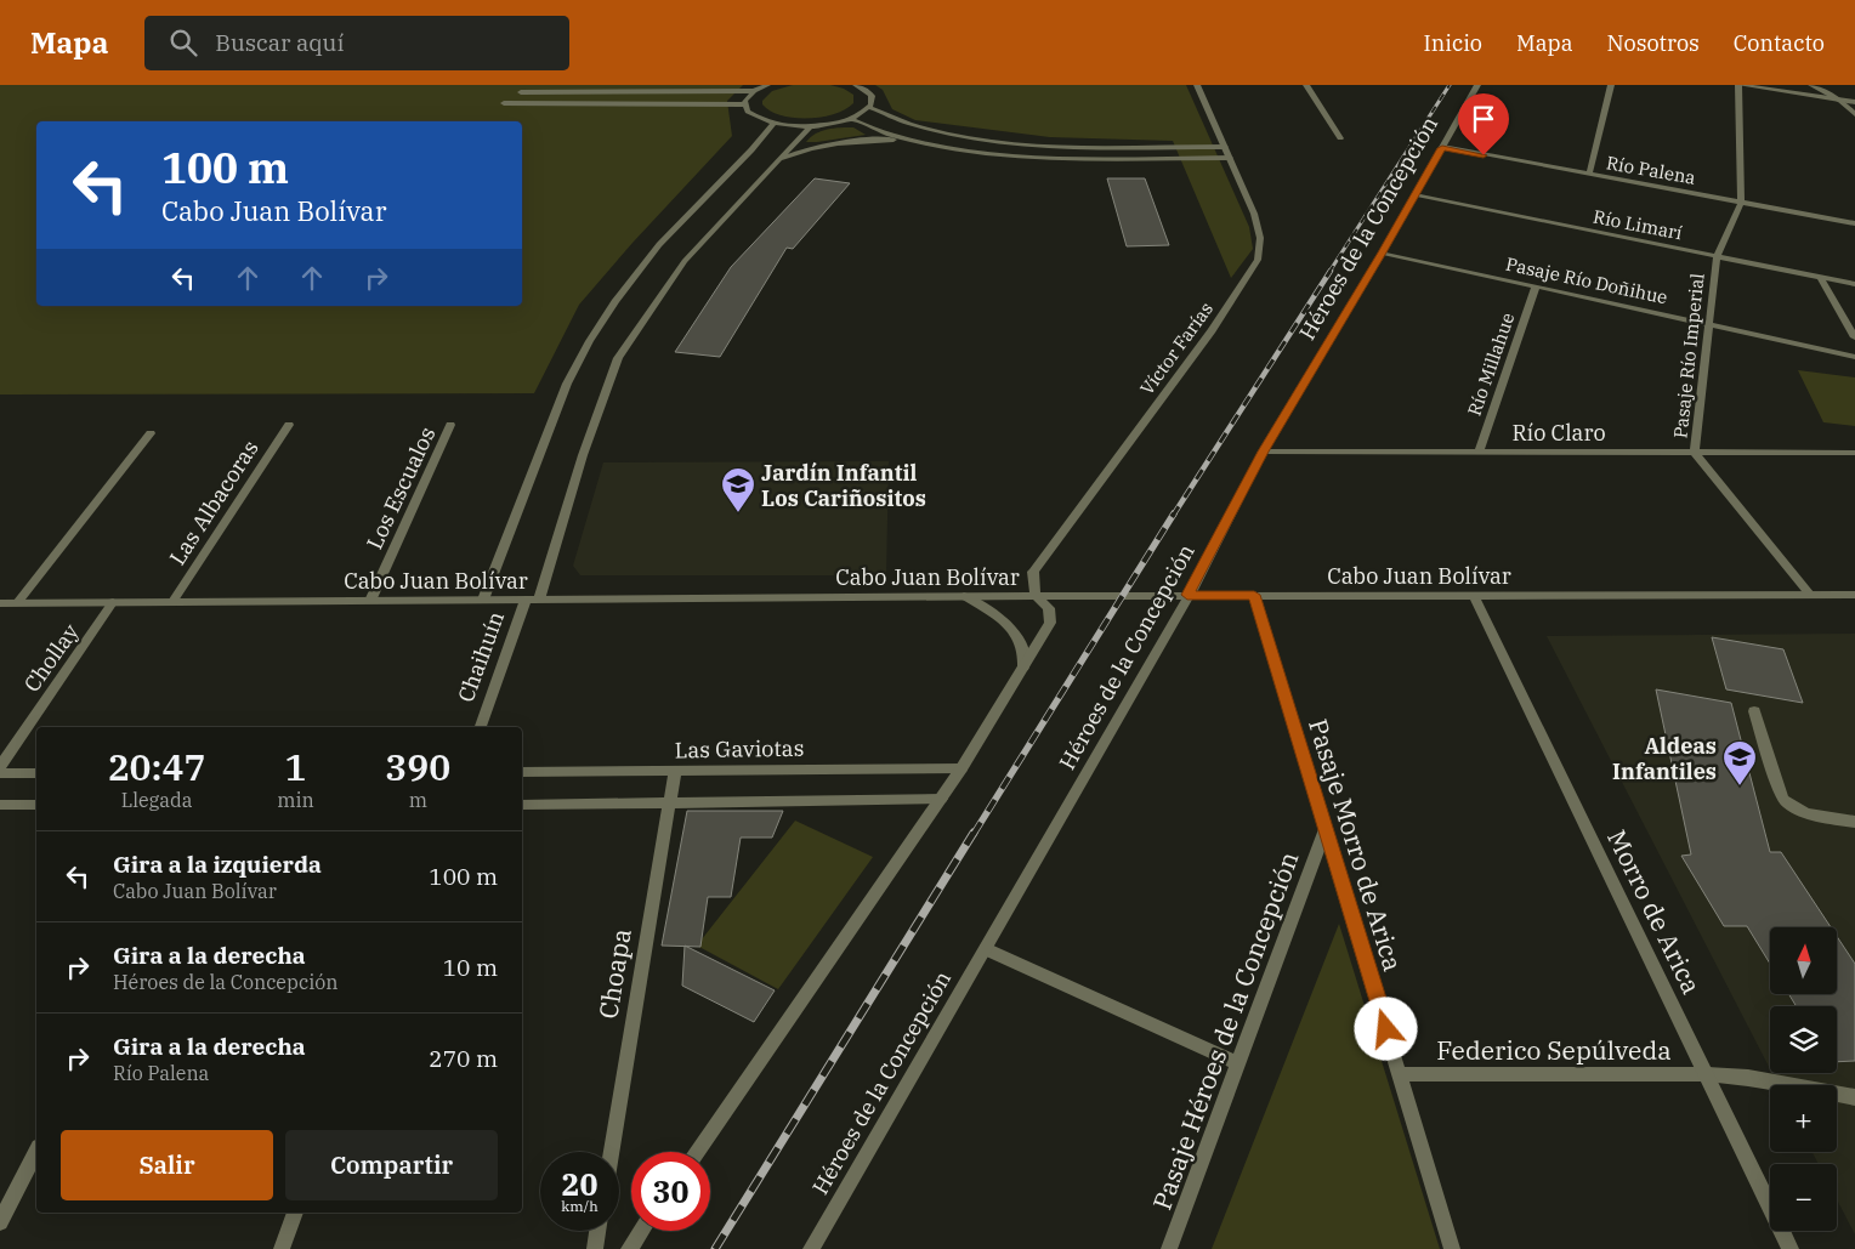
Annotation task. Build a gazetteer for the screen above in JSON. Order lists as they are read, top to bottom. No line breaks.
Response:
{"streets":{"street":["Río Palena","Río Limarí","Héroes de la Concepción","Pasaje Río Doñihue","Víctor Farías","Pasaje Río Imperial","Río Millahue","Río Claro","Los Escualos","Las Albacoras","Cabo Juan Bolívar","Chaihuín","Chollay","Las Gaviotas","Pasaje Morro de Arica","Morro de Arica","Choapa","Pasaje Héroes de la Concepción","Federico Sepúlveda"]},"crossings":[["Río Palena","Héroes de la Concepción"],["Río Palena","Pasaje Río Imperial"],["Río Limarí","Héroes de la Concepción"],["Río Limarí","Pasaje Río Imperial"],["Héroes de la Concepción","Pasaje Río Doñihue"],["Héroes de la Concepción","Río Claro"],["Héroes de la Concepción","Cabo Juan Bolívar"],["Pasaje Río Doñihue","Pasaje Río Imperial"],["Pasaje Río Doñihue","Río Millahue"],["Víctor Farías","Cabo Juan Bolívar"],["Pasaje Río Imperial","Río Claro"],["Pasaje Río Imperial","Cabo Juan Bolívar"],["Río Millahue","Río Claro"],["Los Escualos","Cabo Juan Bolívar"],["Las Albacoras","Cabo Juan Bolívar"],["Cabo Juan Bolívar","Chaihuín"],["Cabo Juan Bolívar","Chollay"],["Cabo Juan Bolívar","Pasaje Morro de Arica"],["Cabo Juan Bolívar","Morro de Arica"],["Las Gaviotas","Choapa"],["Pasaje Morro de Arica","Pasaje Héroes de la Concepción"],["Pasaje Morro de Arica","Federico Sepúlveda"],["Morro de Arica","Federico Sepúlveda"]],"places":{"school or university":["Jardín Infantil Los Cariñositos","Aldeas Infantiles"]},"north":"top","page":{"header":"Mapa","search":"Buscar aquí","nav":["Inicio","Mapa","Nosotros","Contacto"],"turn":["100 m","Cabo Juan Bolívar"],"eta":["20:47","Llegada","1","min","390","m"],"list":[{"name":"Gira a la izquierda","note":"Cabo Juan Bolívar","value":"100 m"},{"name":"Gira a la derecha","note":"Héroes de la Concepción","value":"10 m"},{"name":"Gira a la derecha","note":"Río Palena","value":"270 m"}],"map_buttons":["+","−"],"buttons":["Salir","Compartir"],"speed":"20 km/h","limit":"30"}}
